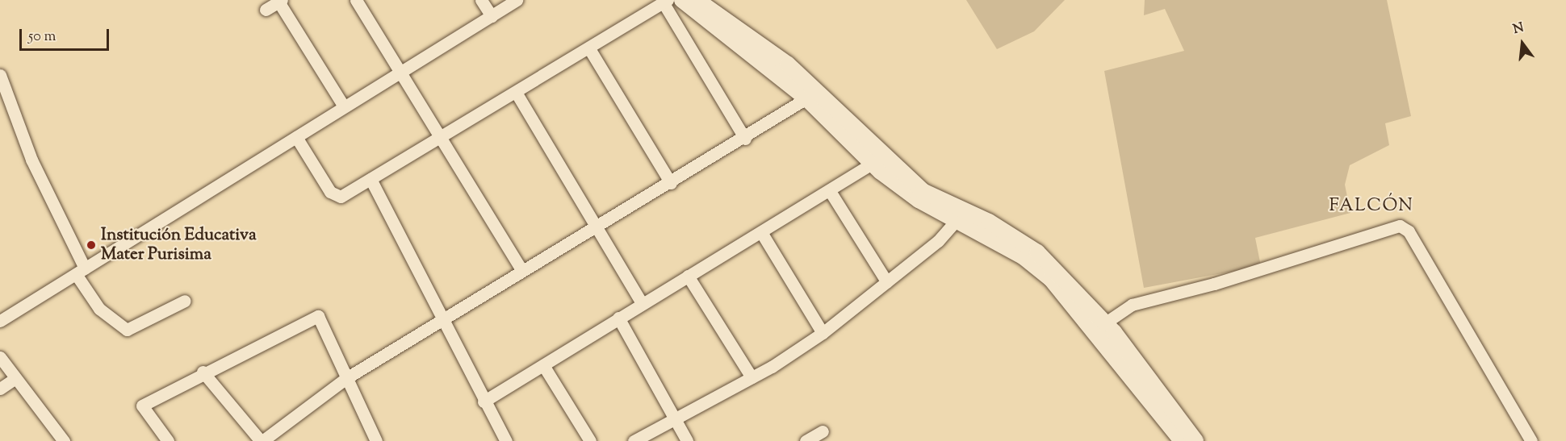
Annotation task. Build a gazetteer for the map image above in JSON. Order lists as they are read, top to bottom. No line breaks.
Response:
{"districts":["FALCÓN"],"places":["Institución Educativa Mater Purisima"],"scale_bar":"50 m","north":"top"}
